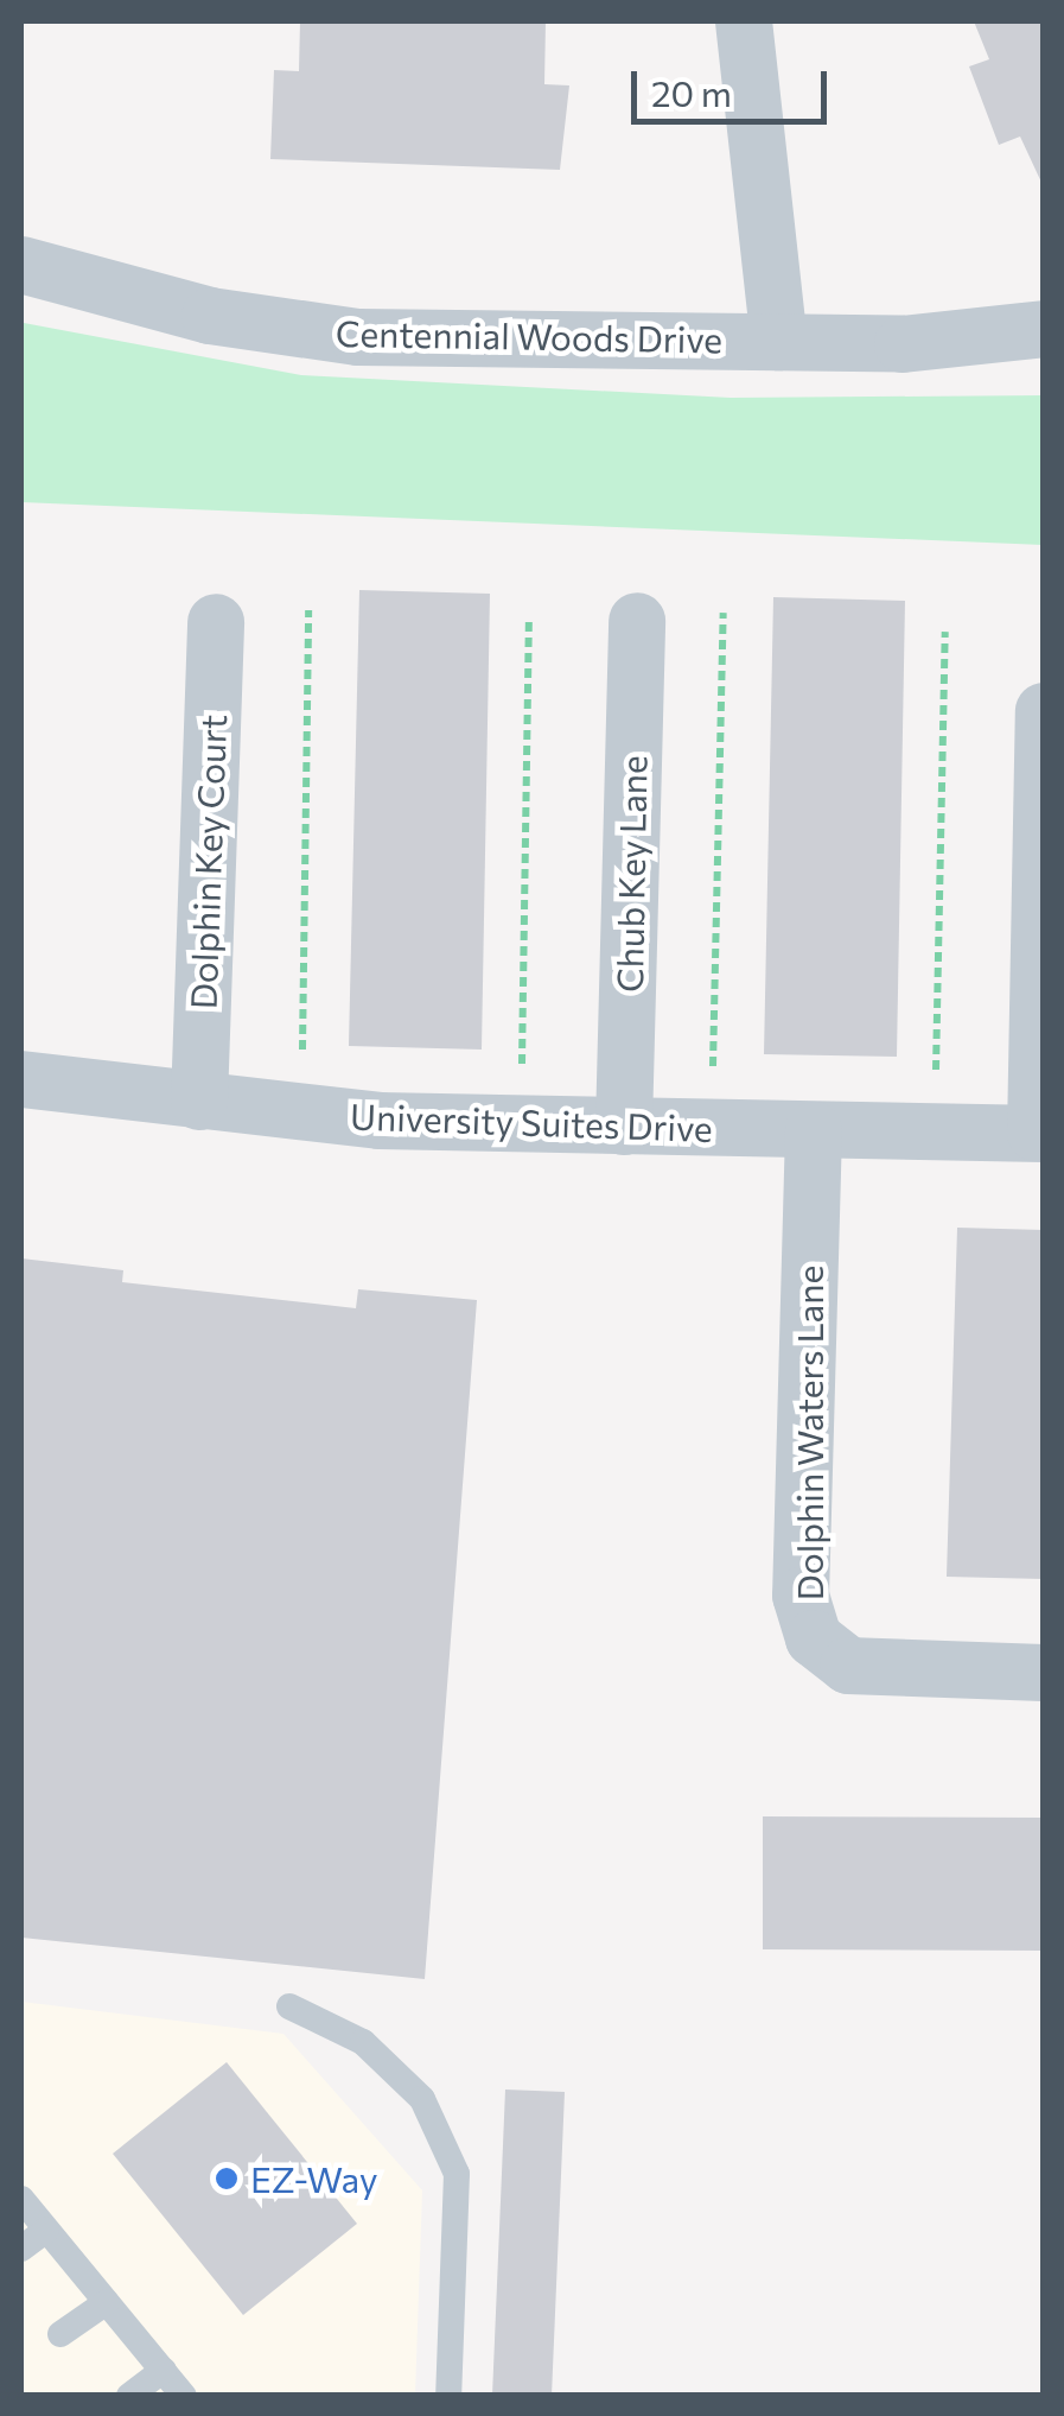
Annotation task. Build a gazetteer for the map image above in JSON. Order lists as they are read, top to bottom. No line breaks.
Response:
{"streets":{"street":["Centennial Woods Drive","Dolphin Key Court","Chub Key Lane","University Suites Drive","Dolphin Waters Lane"]},"crossings":[["Dolphin Key Court","University Suites Drive"],["Chub Key Lane","University Suites Drive"],["University Suites Drive","Dolphin Waters Lane"]],"places":["EZ-Way"],"scale_bar":"20 m"}
